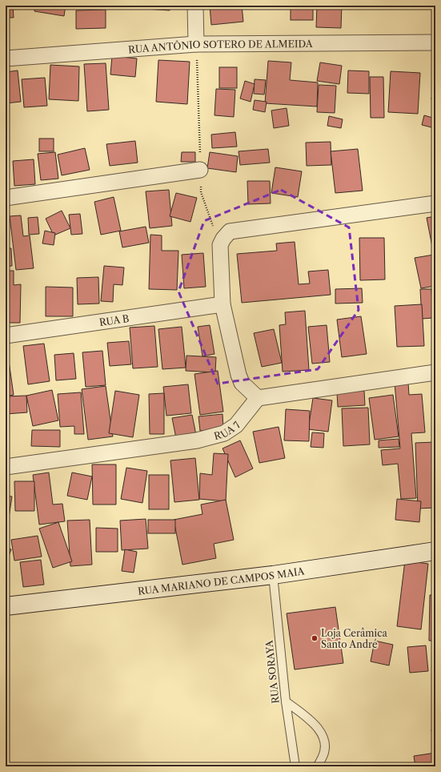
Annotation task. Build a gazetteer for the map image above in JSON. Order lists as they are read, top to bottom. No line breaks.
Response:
{"streets":{"street":["RUA ANTÔNIO SOTERO DE ALMEIDA","RUA B","RUA 7","RUA MARIANO DE CAMPOS MAIA"],"lane":["RUA SORAYA"]},"crossings":[["RUA MARIANO DE CAMPOS MAIA","RUA SORAYA"]],"places":["Loja Cerâmica Santo André"]}
